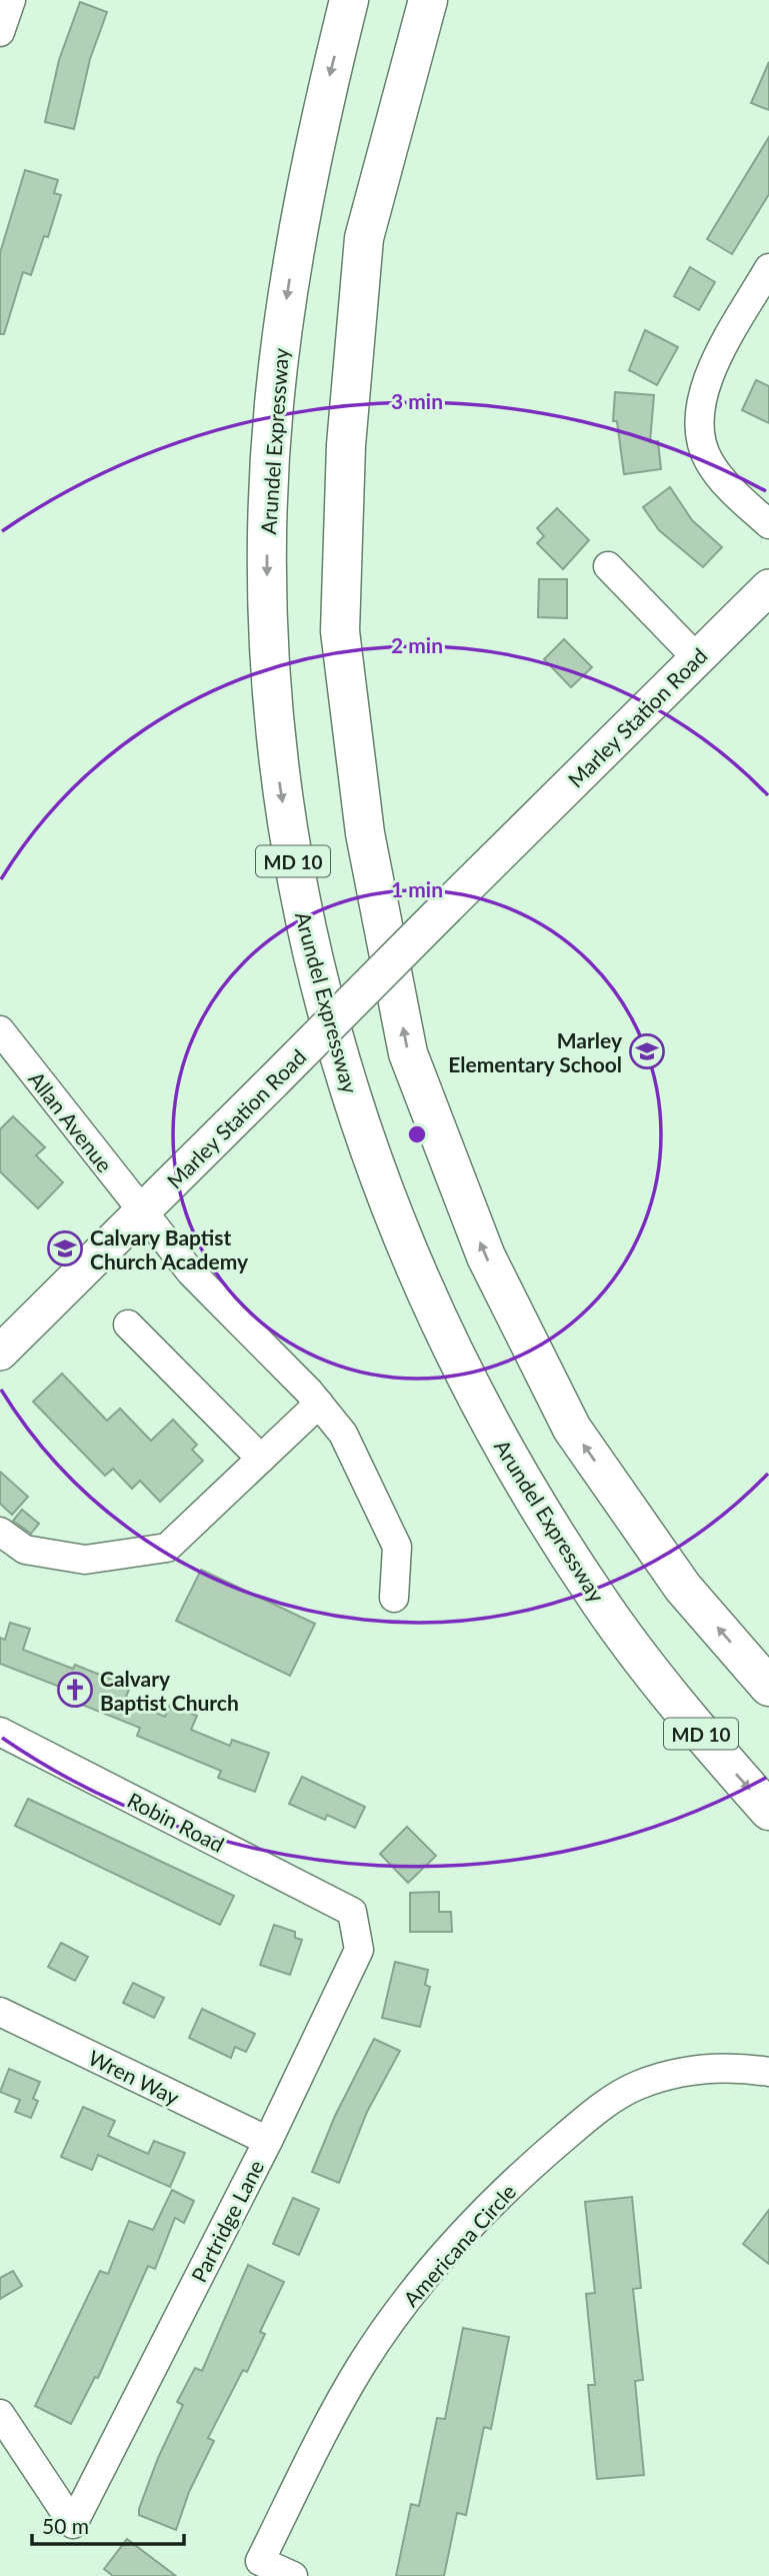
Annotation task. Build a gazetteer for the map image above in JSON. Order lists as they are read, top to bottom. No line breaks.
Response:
{"streets":{"highway":["Arundel Expressway","MD 10"],"main road":["Marley Station Road"],"street":["Allan Avenue","Robin Road","Wren Way","Partridge Lane","Americana Circle"]},"crossings":[["Marley Station Road","Allan Avenue"],["Robin Road","Partridge Lane"],["Wren Way","Partridge Lane"]],"places":{"school or university":["Marley Elementary School","Calvary Baptist Church Academy"],"church":["Calvary Baptist Church"]},"scale_bar":"50 m","rings":["3 min","2 min","1 min"]}
